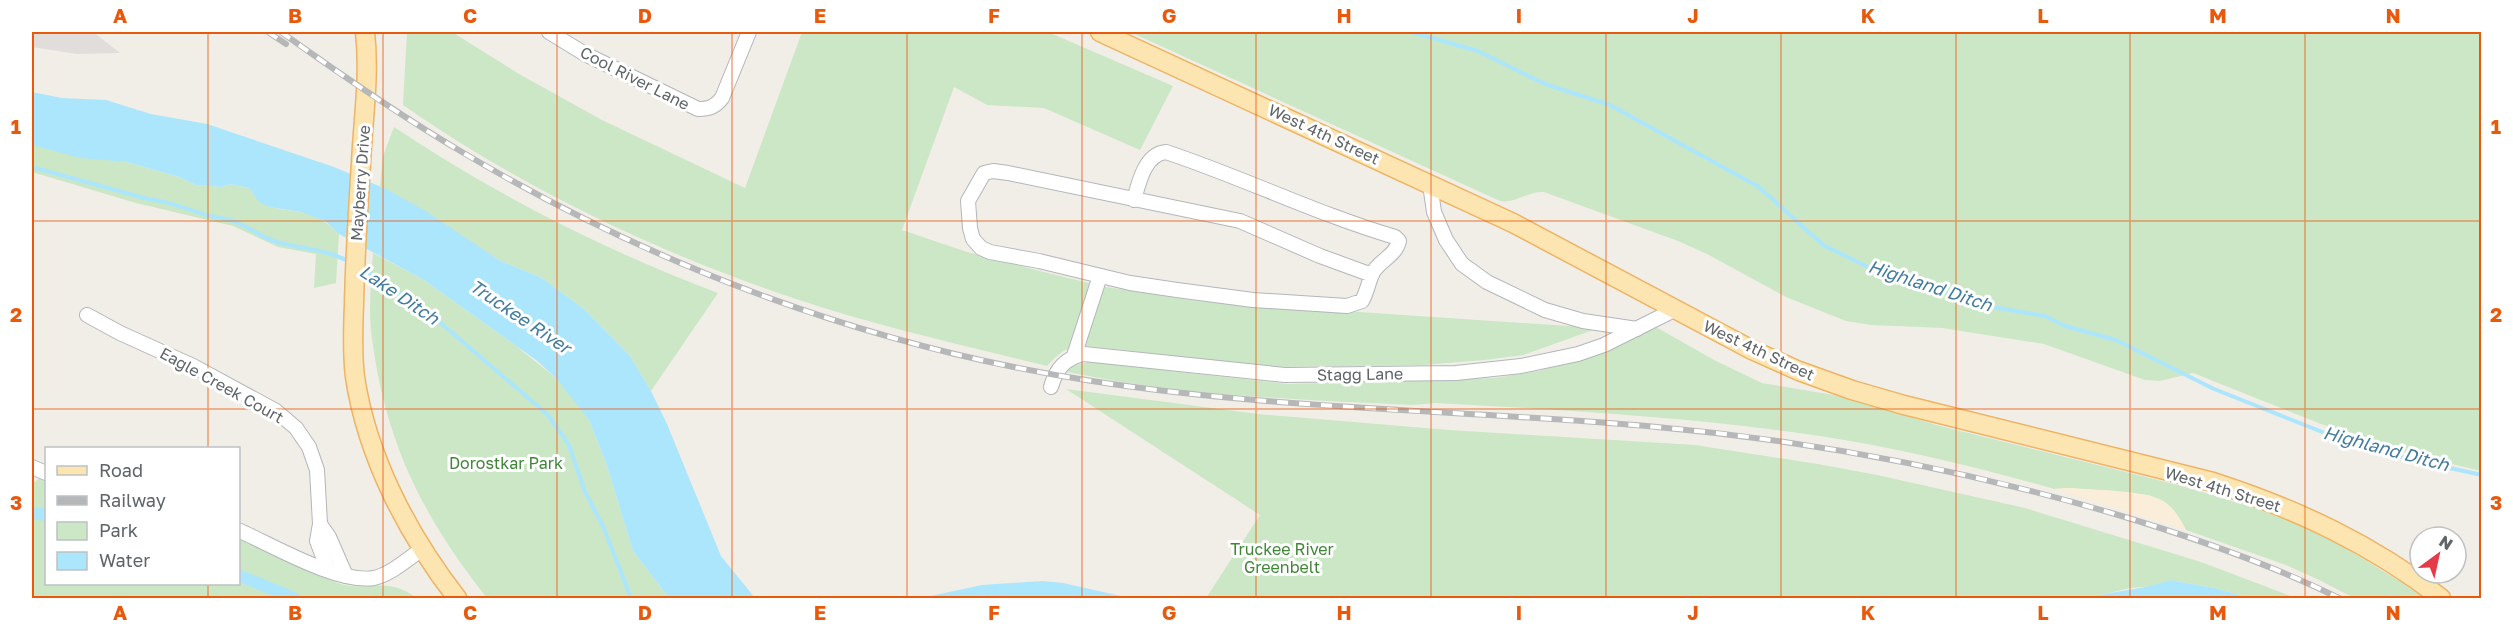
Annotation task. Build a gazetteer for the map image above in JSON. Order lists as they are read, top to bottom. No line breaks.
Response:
{"streets":{"main road":["West 4th Street","Mayberry Drive"],"street":["Cool River Lane","Stagg Lane","Eagle Creek Court"]},"crossings":[["West 4th Street","Stagg Lane"]],"water":["Highland Ditch","Lake Ditch","Truckee River"],"parks":["Dorostkar Park","Truckee River Greenbelt"],"legend":["Road","Railway","Park","Water"],"north":"top right","grid":{"columns":["A","B","C","D","E","F","G","H","I","J","K","L","M","N"],"rows":["1","2","3"]}}
